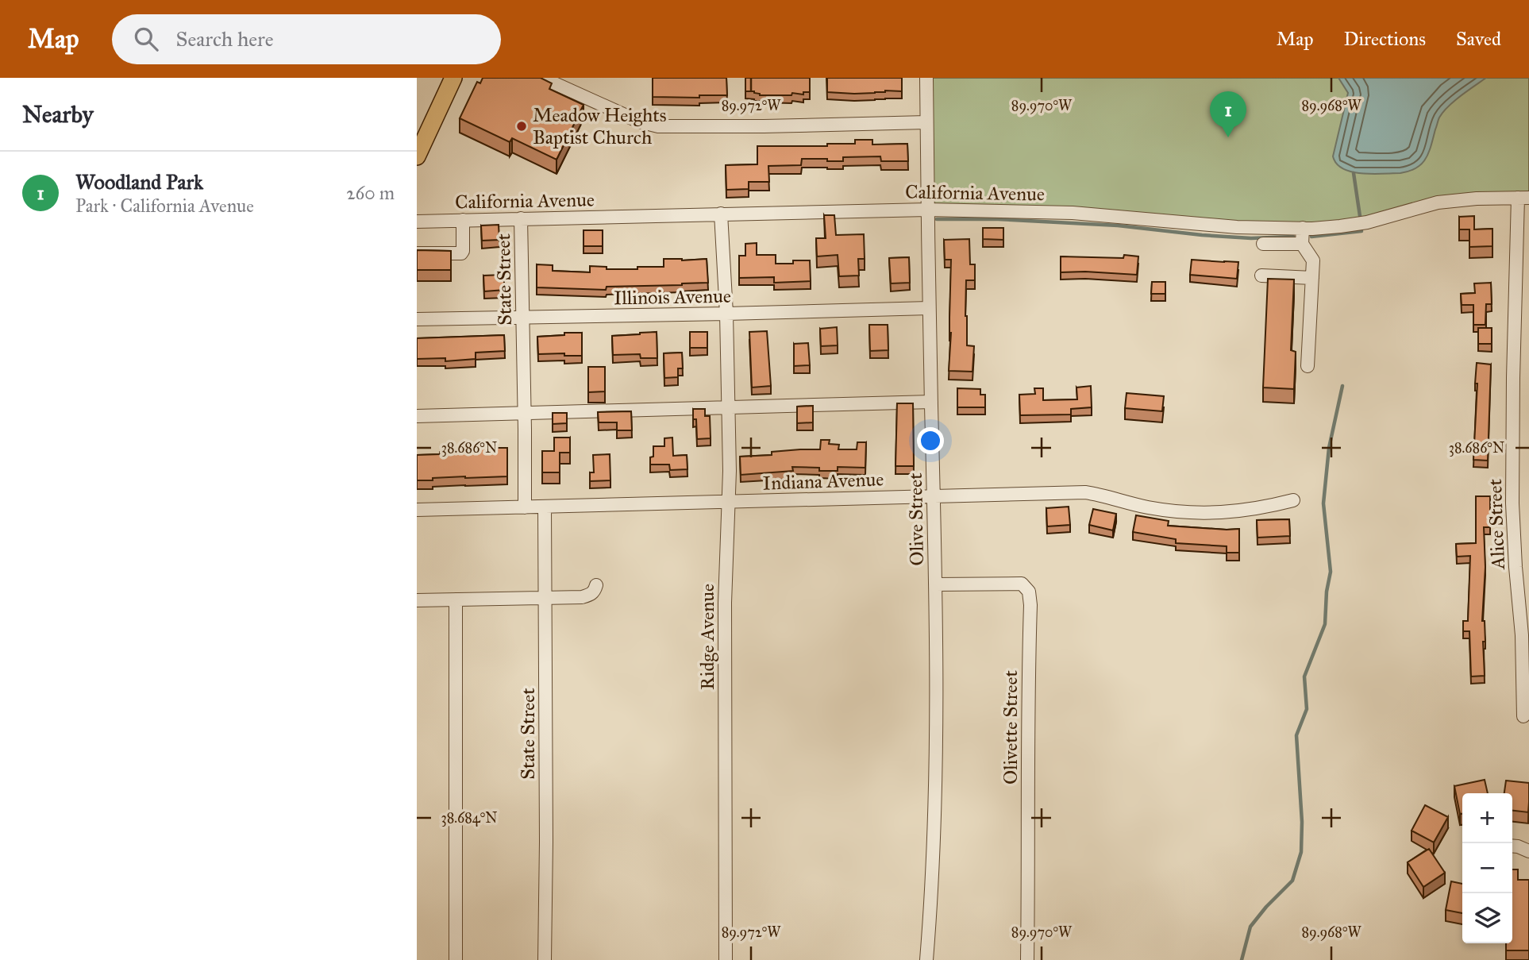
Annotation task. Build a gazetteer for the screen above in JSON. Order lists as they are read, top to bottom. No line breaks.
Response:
{"streets":{"street":["California Avenue","State Street","Illinois Avenue","Indiana Avenue","Olive Street","Alice Street","Ridge Avenue","Olivette Street"]},"crossings":[["California Avenue","State Street"],["California Avenue","Olive Street"],["California Avenue","Alice Street"],["California Avenue","Ridge Avenue"],["State Street","Illinois Avenue"],["State Street","Indiana Avenue"],["Illinois Avenue","Olive Street"],["Illinois Avenue","Ridge Avenue"],["Indiana Avenue","Olive Street"],["Indiana Avenue","Ridge Avenue"],["Olive Street","Olivette Street"]],"places":["Meadow Heights Baptist Church"],"page":{"header":"Map","search":"Search here","nav":["Map","Directions","Saved"],"heading":"Nearby","pins":"1","list":[{"mark":"1","name":"Woodland Park","note":"Park · California Avenue","value":"260 m"}],"map_buttons":["+","−"]},"coordinates":["89.972°W","89.970°W","89.968°W","38.686°N","38.684°N"]}
